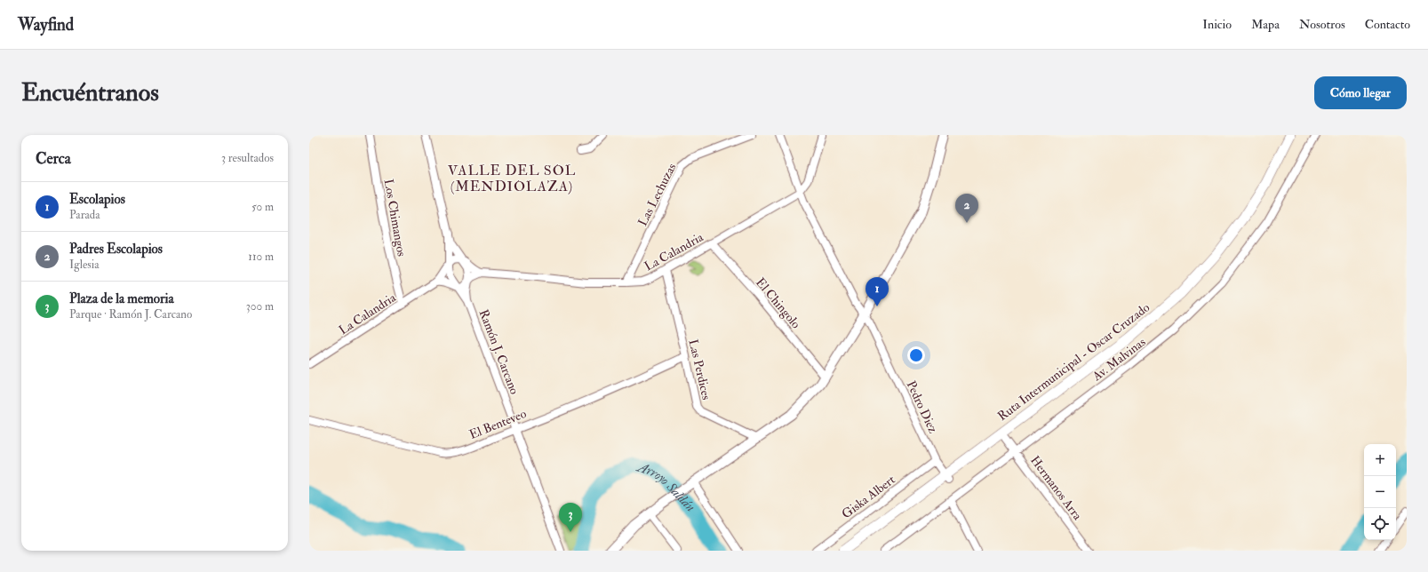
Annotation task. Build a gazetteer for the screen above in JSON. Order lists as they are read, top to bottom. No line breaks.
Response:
{"streets":{"main road":["Ruta Intermunicipal - Oscar Cruzado"],"street":["Las Lechuzas","Los Chimangos","La Calandria","El Chingolo","Ramón J. Carcano","Av. Malvinas","Las Perdices","Pedro Diez","El Benteveo","Hermanos Arra","Giska Albert"]},"crossings":[["Las Lechuzas","La Calandria"],["Los Chimangos","La Calandria"],["La Calandria","El Chingolo"],["La Calandria","Ramón J. Carcano"],["La Calandria","Las Perdices"],["La Calandria","Pedro Diez"],["Ramón J. Carcano","El Benteveo"],["Av. Malvinas","Hermanos Arra"],["Ruta Intermunicipal - Oscar Cruzado","Pedro Diez"],["Ruta Intermunicipal - Oscar Cruzado","Hermanos Arra"],["Las Perdices","El Benteveo"],["Pedro Diez","Giska Albert"]],"districts":["VALLE DEL SOL (MENDIOLAZA)"],"water":["Arroyo Saldán"],"page":{"header":"Wayfind","nav":["Inicio","Mapa","Nosotros","Contacto"],"buttons":"Cómo llegar","title":"Encuéntranos","heading":["Cerca","3 resultados"],"list":[{"mark":"1","name":"Escolapios","note":"Parada","value":"50 m"},{"mark":"2","name":"Padres Escolapios","note":"Iglesia","value":"110 m"},{"mark":"3","name":"Plaza de la memoria","note":"Parque · Ramón J. Carcano","value":"300 m"}],"pins":["2","1","3"],"map_buttons":["+","−"]}}
